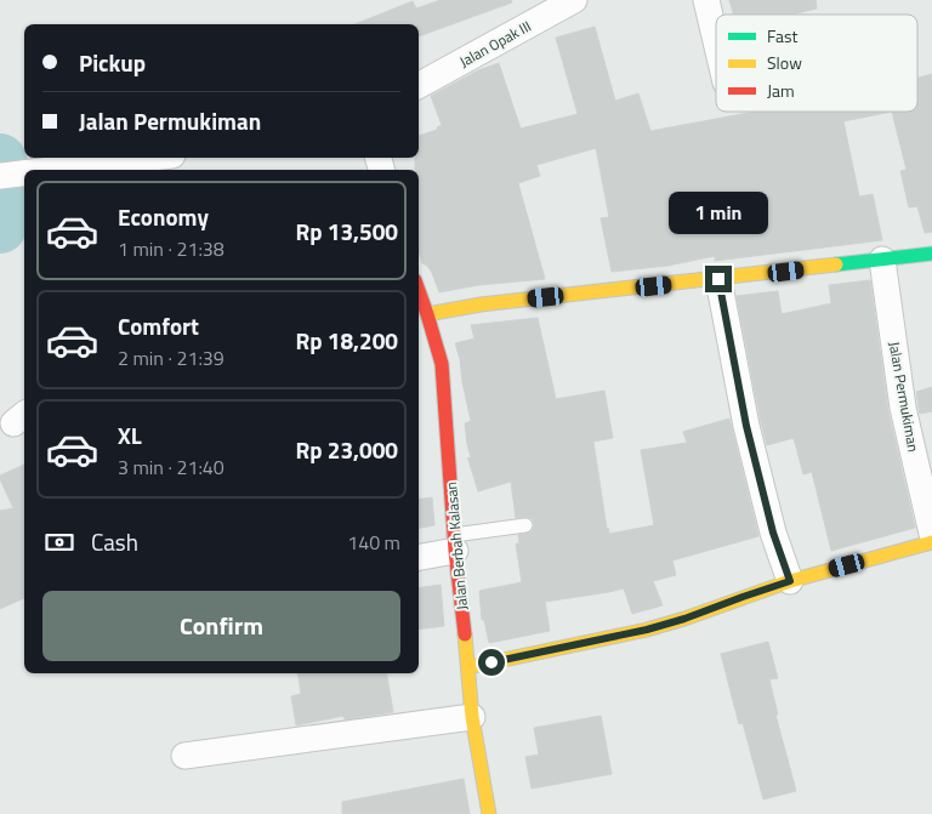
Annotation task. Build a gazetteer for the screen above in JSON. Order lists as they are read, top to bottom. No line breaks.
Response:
{"streets":{"street":["Jalan Opak III","Jalan Permukiman","Jalan Berbah Kalasan"]},"legend":["Fast","Slow","Jam"],"page":{"banner":["Pickup","Jalan Permukiman"],"list":[{"name":"Economy","note":"1 min · 21:38","value":"Rp 13,500"},{"name":"Comfort","note":"2 min · 21:39","value":"Rp 18,200"},{"name":"XL","note":"3 min · 21:40","value":"Rp 23,000"}],"bubble":"1 min","pay":["Cash","140 m"],"buttons":"Confirm"}}
